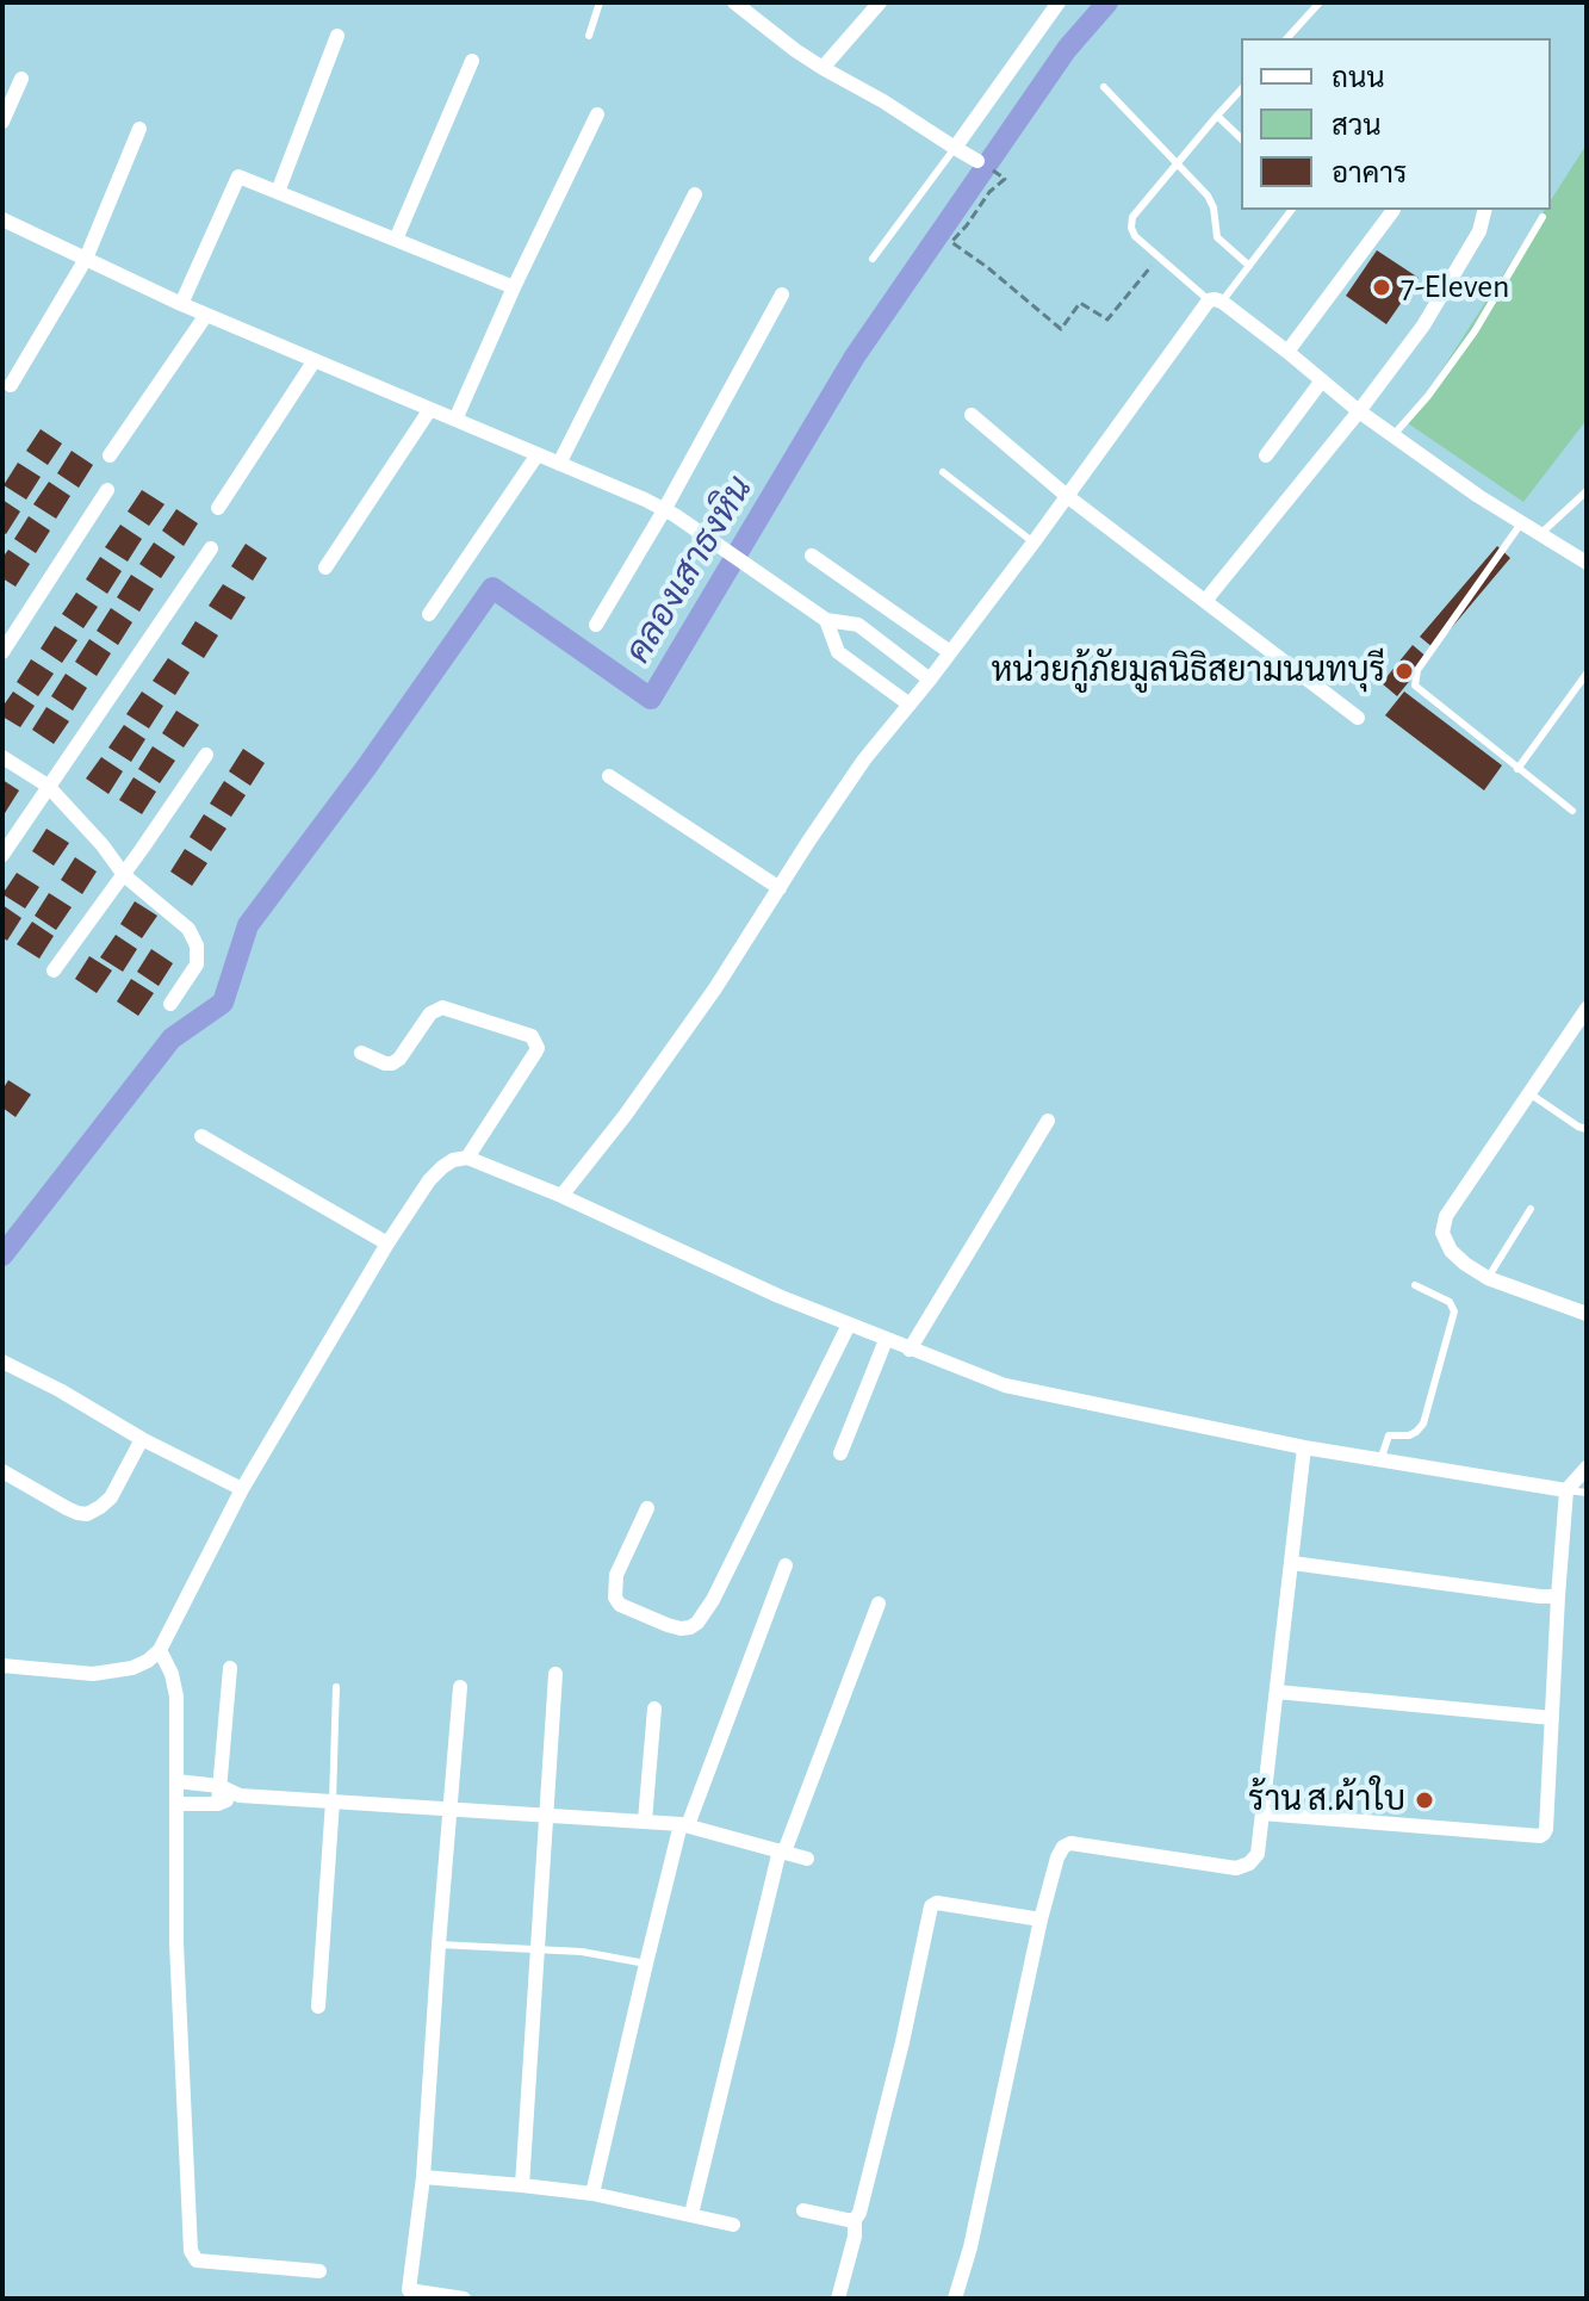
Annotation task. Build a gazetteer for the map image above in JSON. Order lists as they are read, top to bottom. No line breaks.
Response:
{"water":["คลองเสาธงหิน"],"places":["7-Eleven","หน่วยกู้ภัยมูลนิธิสยามนนทบุรี","ร้าน ส.ผ้าใบ"],"legend":["ถนน","สวน","อาคาร"]}
